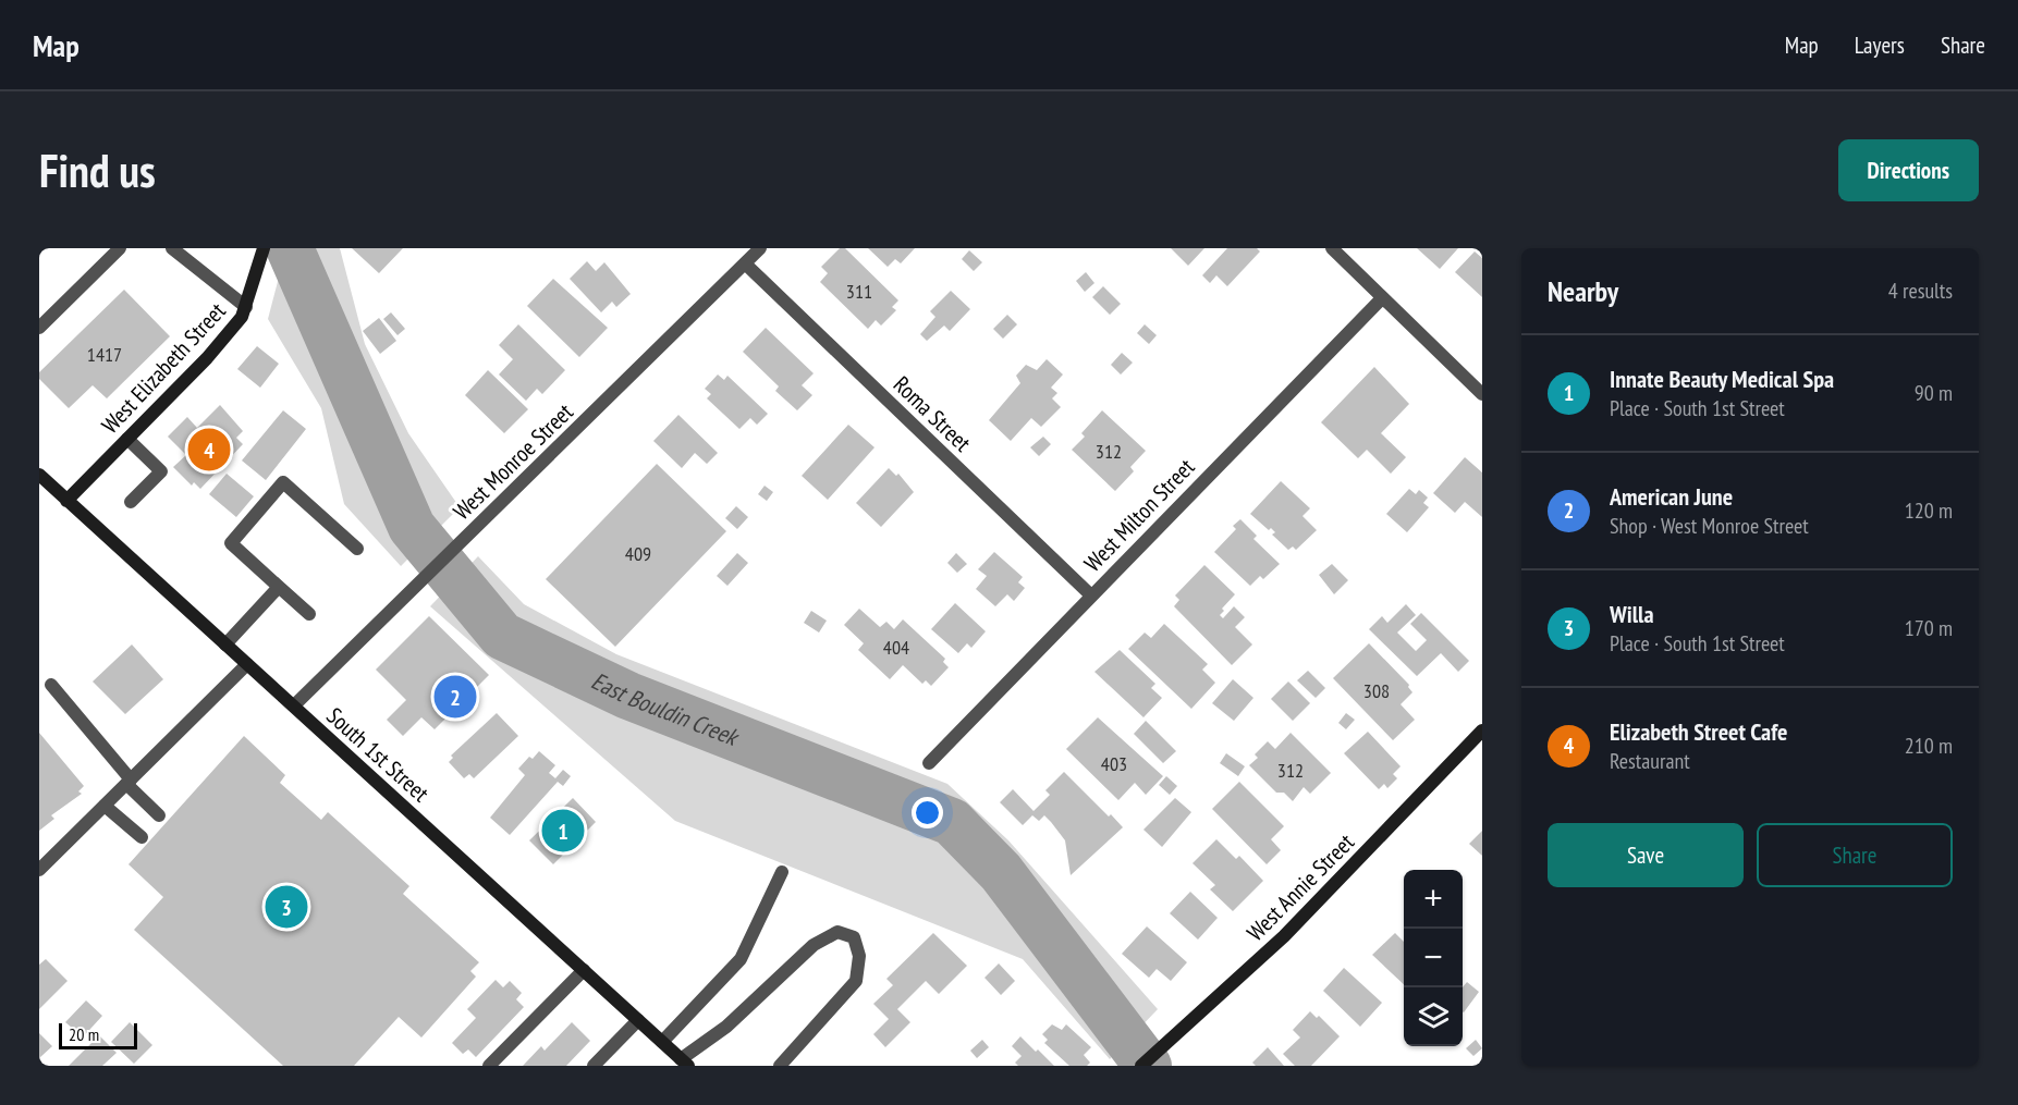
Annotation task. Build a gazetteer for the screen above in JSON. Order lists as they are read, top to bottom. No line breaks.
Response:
{"streets":{"main road":["West Elizabeth Street","South 1st Street","West Annie Street"],"street":["Roma Street","West Monroe Street","West Milton Street"]},"crossings":[["West Elizabeth Street","South 1st Street"],["Roma Street","West Monroe Street"],["Roma Street","West Milton Street"],["West Monroe Street","South 1st Street"]],"water":["East Bouldin Creek"],"house_numbers":["311","1417","312","409","404","308","403","312"],"scale_bar":"20 m","page":{"header":"Map","nav":["Map","Layers","Share"],"buttons":["Directions",["Save","Share"]],"title":"Find us","heading":["Nearby","4 results"],"list":[{"mark":"1","name":"Innate Beauty Medical Spa","note":"Place · South 1st Street","value":"90 m"},{"mark":"2","name":"American June","note":"Shop · West Monroe Street","value":"120 m"},{"mark":"3","name":"Willa","note":"Place · South 1st Street","value":"170 m"},{"mark":"4","name":"Elizabeth Street Cafe","note":"Restaurant","value":"210 m"}],"pins":["4","2","1","3"],"map_buttons":["+","−"],"scale":"20 m"}}
